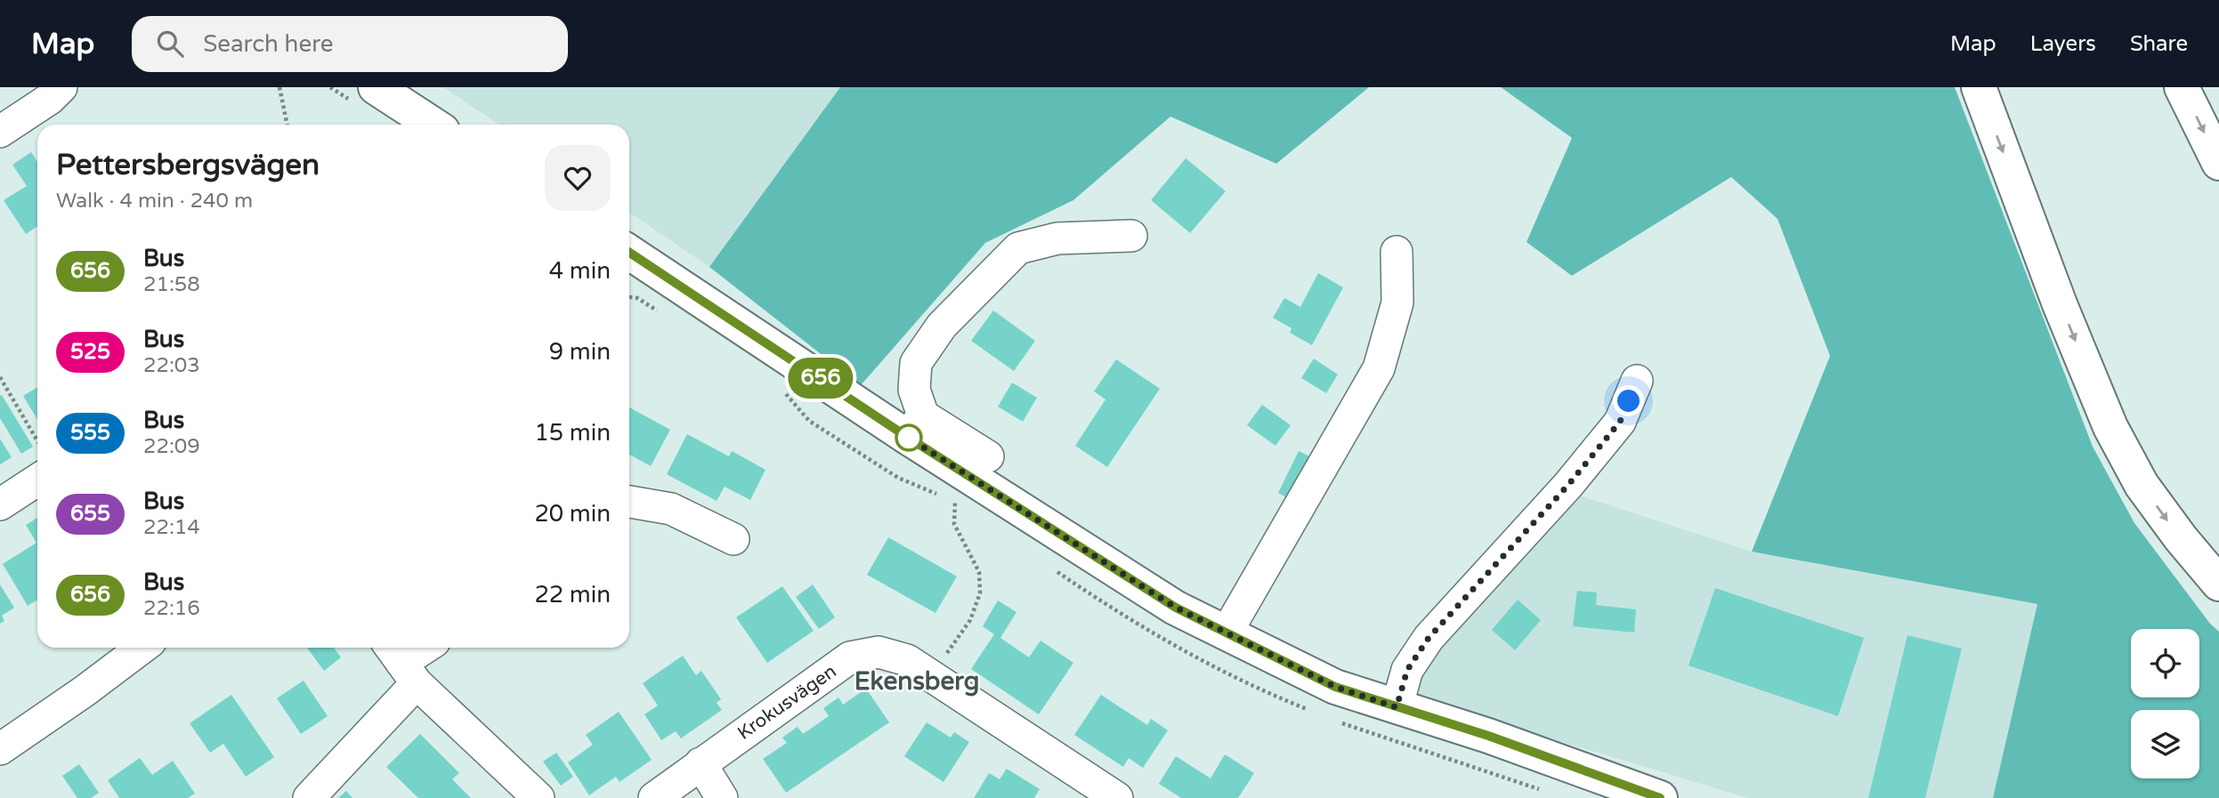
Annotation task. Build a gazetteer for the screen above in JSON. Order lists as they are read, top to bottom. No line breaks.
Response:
{"streets":{"street":["Krokusvägen"]},"districts":["Ekensberg"],"lines":["bus line 656"],"page":{"header":"Map","search":"Search here","nav":["Map","Layers","Share"],"on_map":"656","heading":["Pettersbergsvägen","Walk · 4 min · 240 m"],"list":[{"mark":"656","name":"Bus","note":"21:58","value":"4 min"},{"mark":"525","name":"Bus","note":"22:03","value":"9 min"},{"mark":"555","name":"Bus","note":"22:09","value":"15 min"},{"mark":"655","name":"Bus","note":"22:14","value":"20 min"},{"mark":"656","name":"Bus","note":"22:16","value":"22 min"}]}}
